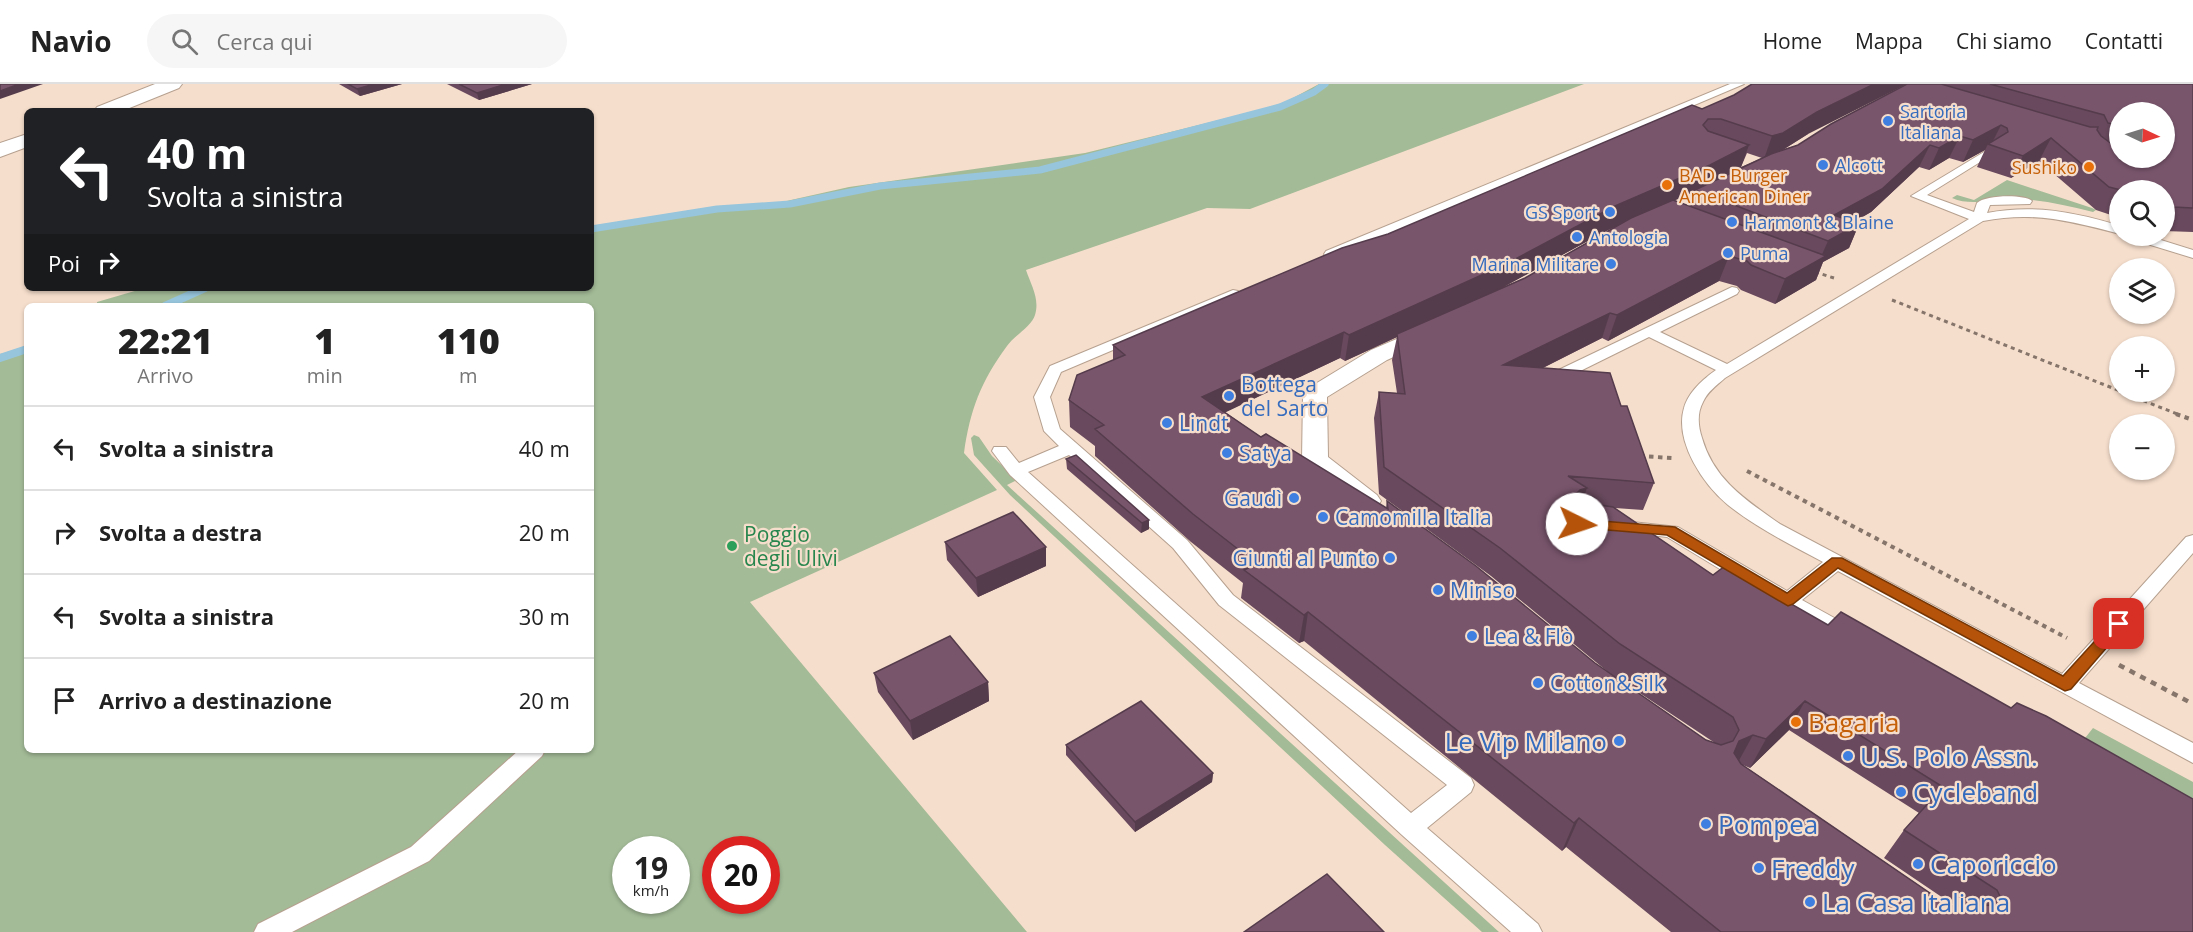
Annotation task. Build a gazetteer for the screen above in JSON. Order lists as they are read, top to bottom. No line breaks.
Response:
{"places":["Sartoria Italiana","Alcott","Sushiko","BAD - Burger American Diner","GS Sport","Harmont & Blaine","Antologia","Puma","Marina Militare","Bottega del Sarto","Lindt","Satya","Gaudì","Camomilla Italia","Poggio degli Ulivi","Giunti al Punto","Miniso","Lea & Flò","Cotton&Silk","Bagaria","Le Vip Milano","U.S. Polo Assn.","Cycleband","Pompea","Caporiccio","Freddy","La Casa Italiana"],"north":"right","page":{"header":"Navio","search":"Cerca qui","nav":["Home","Mappa","Chi siamo","Contatti"],"map_buttons":["+","−"],"turn":["40 m","Svolta a sinistra"],"then":"Poi","eta":["22:21","Arrivo","1","min","110","m"],"list":[{"name":"Svolta a sinistra","value":"40 m"},{"name":"Svolta a destra","value":"20 m"},{"name":"Svolta a sinistra","value":"30 m"},{"name":"Arrivo a destinazione","value":"20 m"}],"speed":"19 km/h","limit":"20"}}
